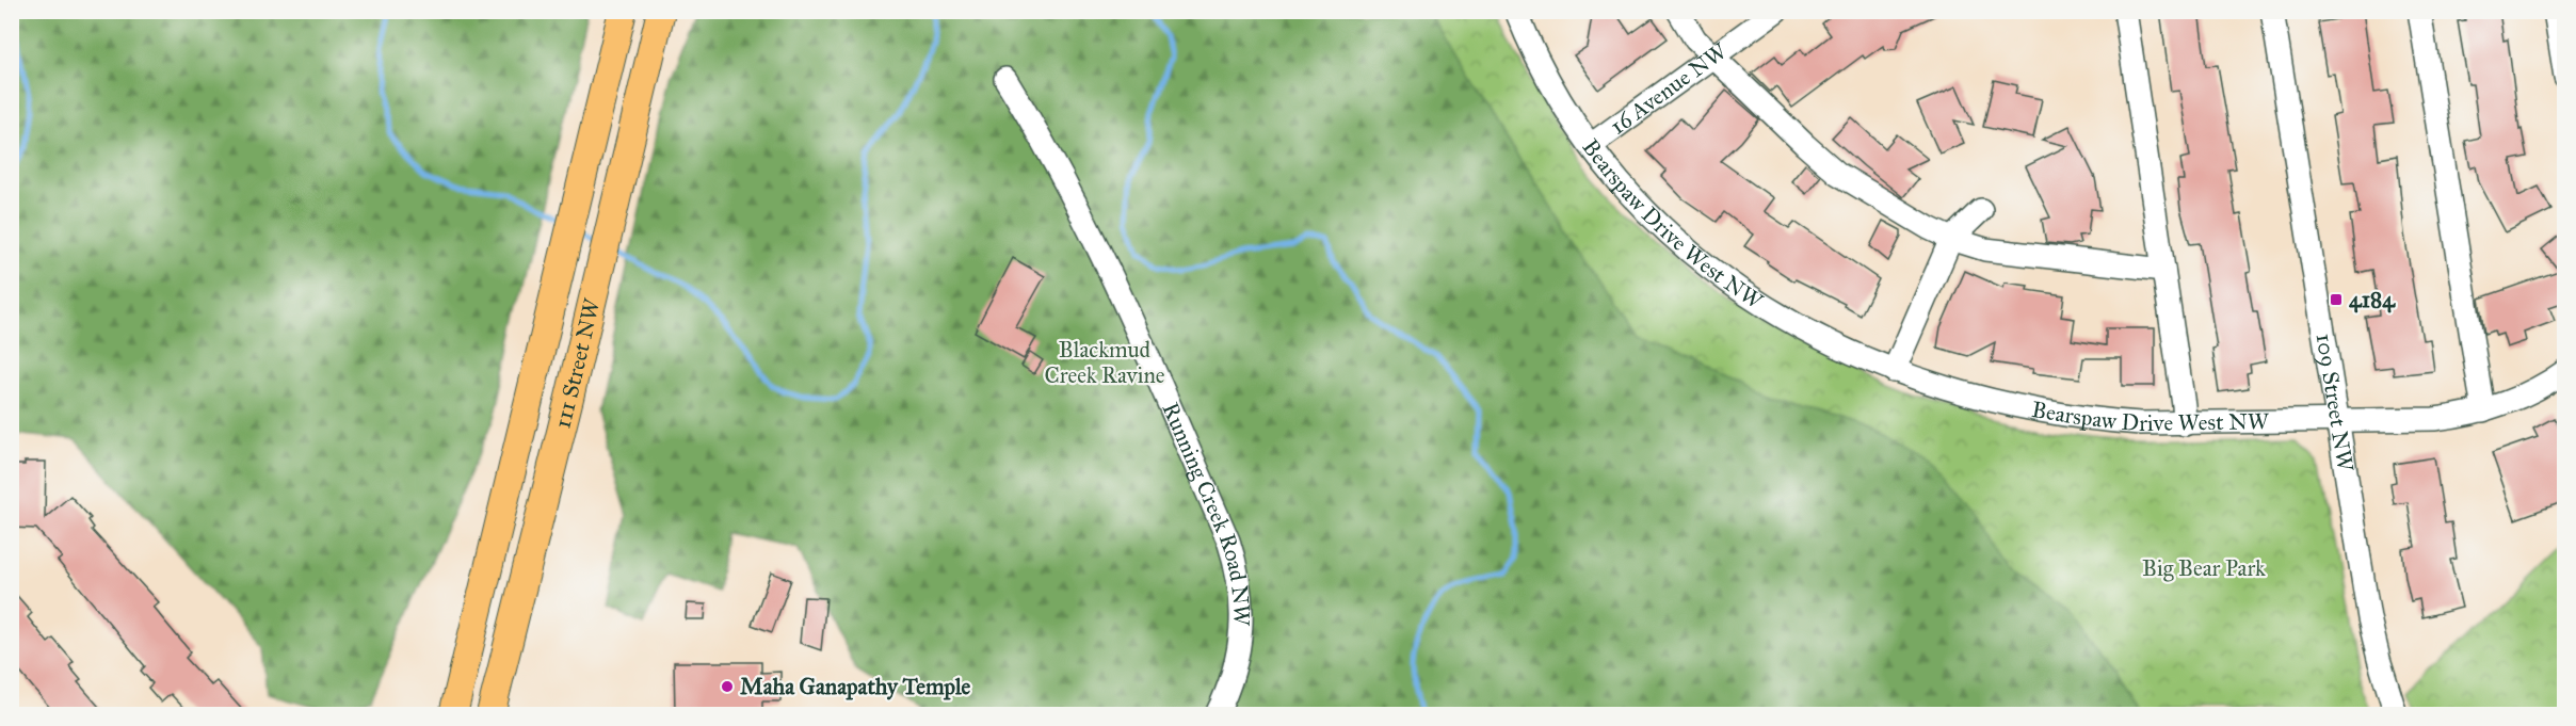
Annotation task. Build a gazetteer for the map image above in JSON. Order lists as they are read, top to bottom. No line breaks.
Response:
{"streets":{"main road":["111 Street NW"],"street":["16 Avenue NW","Bearspaw Drive West NW","109 Street NW","Running Creek Road NW"]},"crossings":[["16 Avenue NW","Bearspaw Drive West NW"],["Bearspaw Drive West NW","109 Street NW"]],"parks":["Blackmud Creek Ravine","Big Bear Park"],"places":{"transit":["4184"],"other":["Maha Ganapathy Temple"]}}
